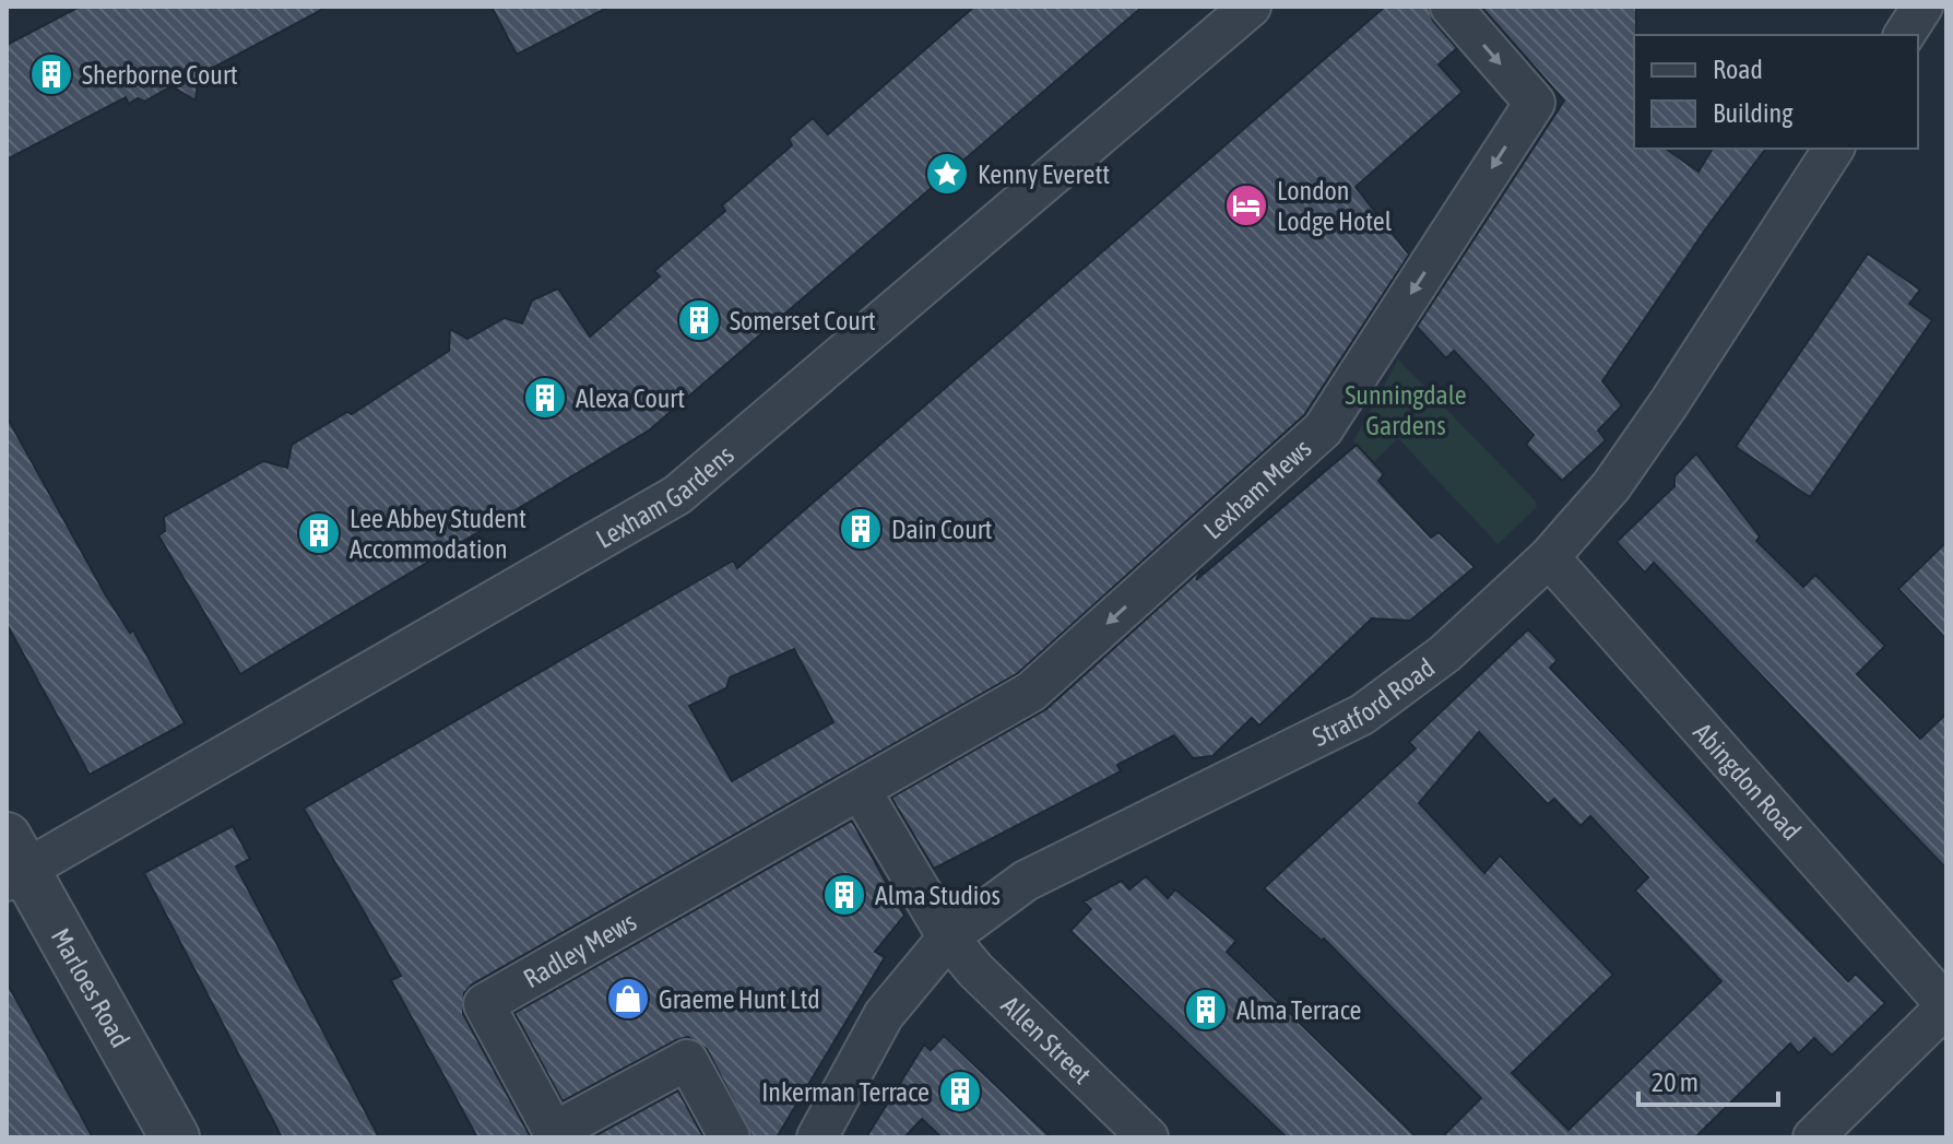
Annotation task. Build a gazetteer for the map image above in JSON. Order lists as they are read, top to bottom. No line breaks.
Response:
{"streets":{"street":["Lexham Mews","Lexham Gardens","Stratford Road","Abingdon Road","Radley Mews","Marloes Road","Allen Street"]},"crossings":[["Lexham Mews","Radley Mews"],["Lexham Gardens","Marloes Road"],["Stratford Road","Abingdon Road"],["Stratford Road","Allen Street"]],"one_way":["Lexham Mews"],"parks":["Sunningdale Gardens"],"places":{"building":["Sherborne Court","Somerset Court","Alexa Court","Dain Court","Lee Abbey Student Accommodation","Alma Studios","Alma Terrace","Inkerman Terrace"],"place":["Kenny Everett"],"hotel":["London Lodge Hotel"],"shop":["Graeme Hunt Ltd"]},"legend":["Road","Building"],"scale_bar":"20 m"}
